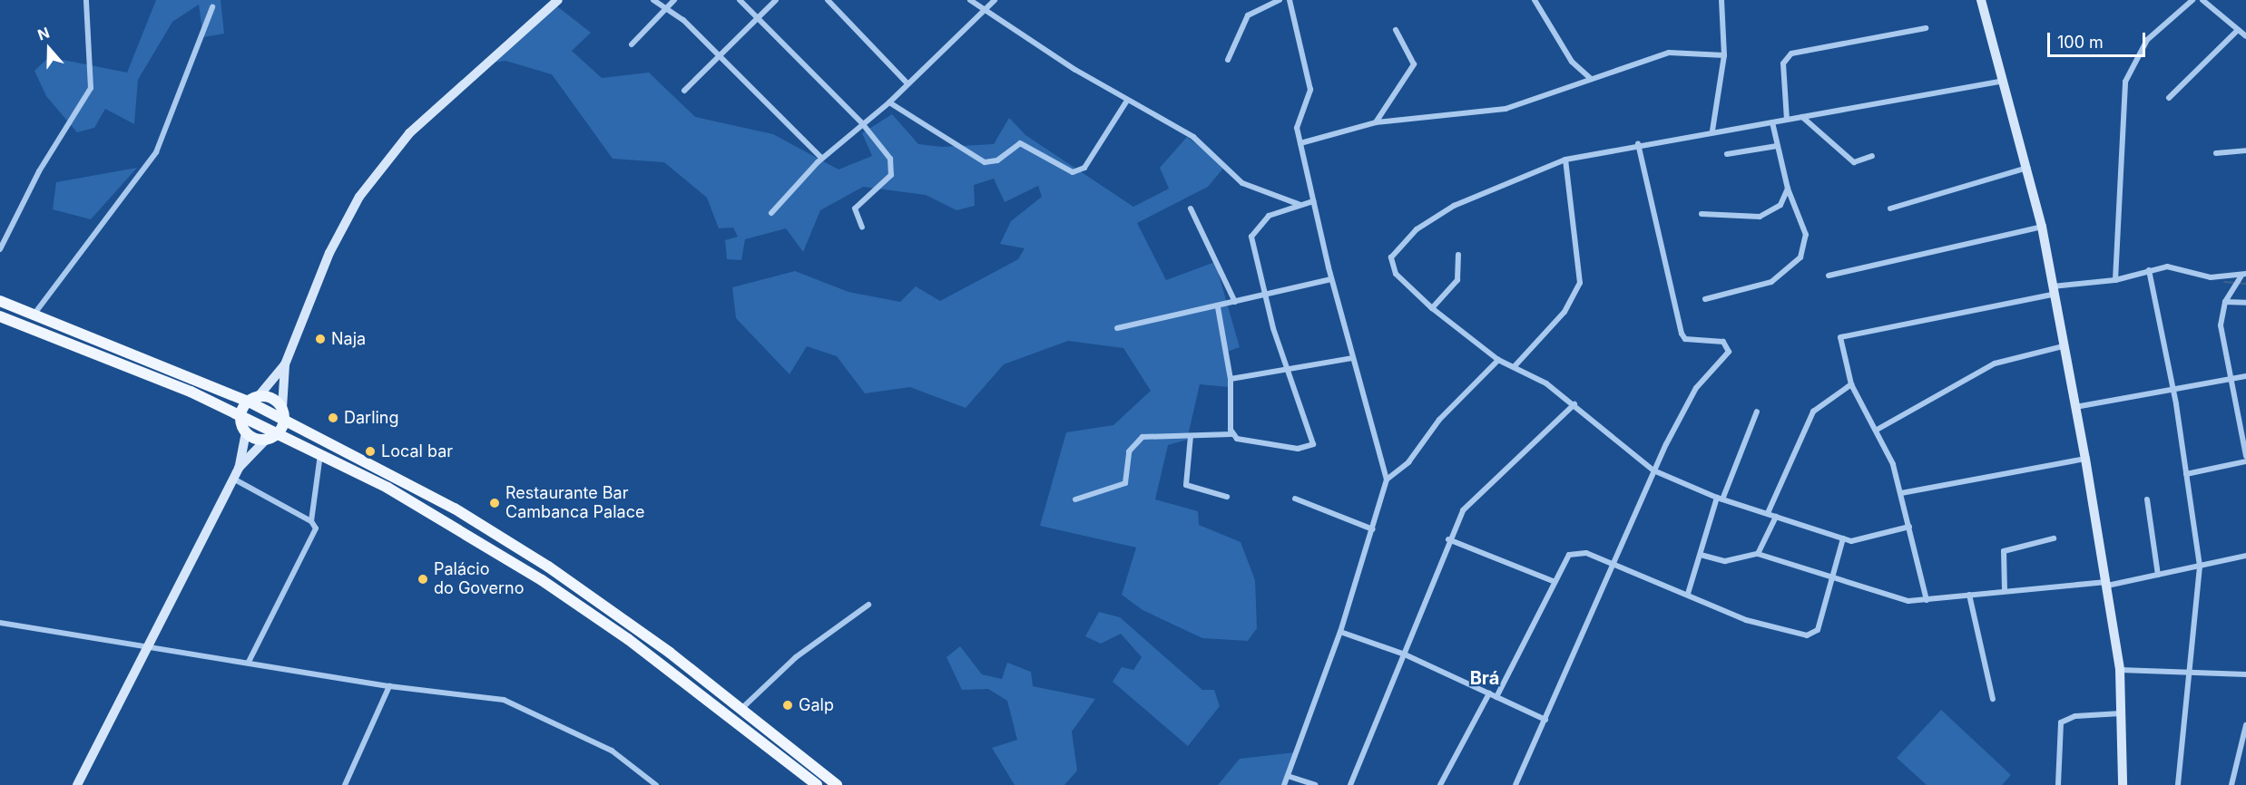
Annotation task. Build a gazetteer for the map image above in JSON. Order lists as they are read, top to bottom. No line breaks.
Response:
{"districts":["Brá"],"places":["Naja","Darling","Local bar","Restaurante Bar Cambanca Palace","Palácio do Governo","Galp"],"scale_bar":"100 m","north":"top"}
